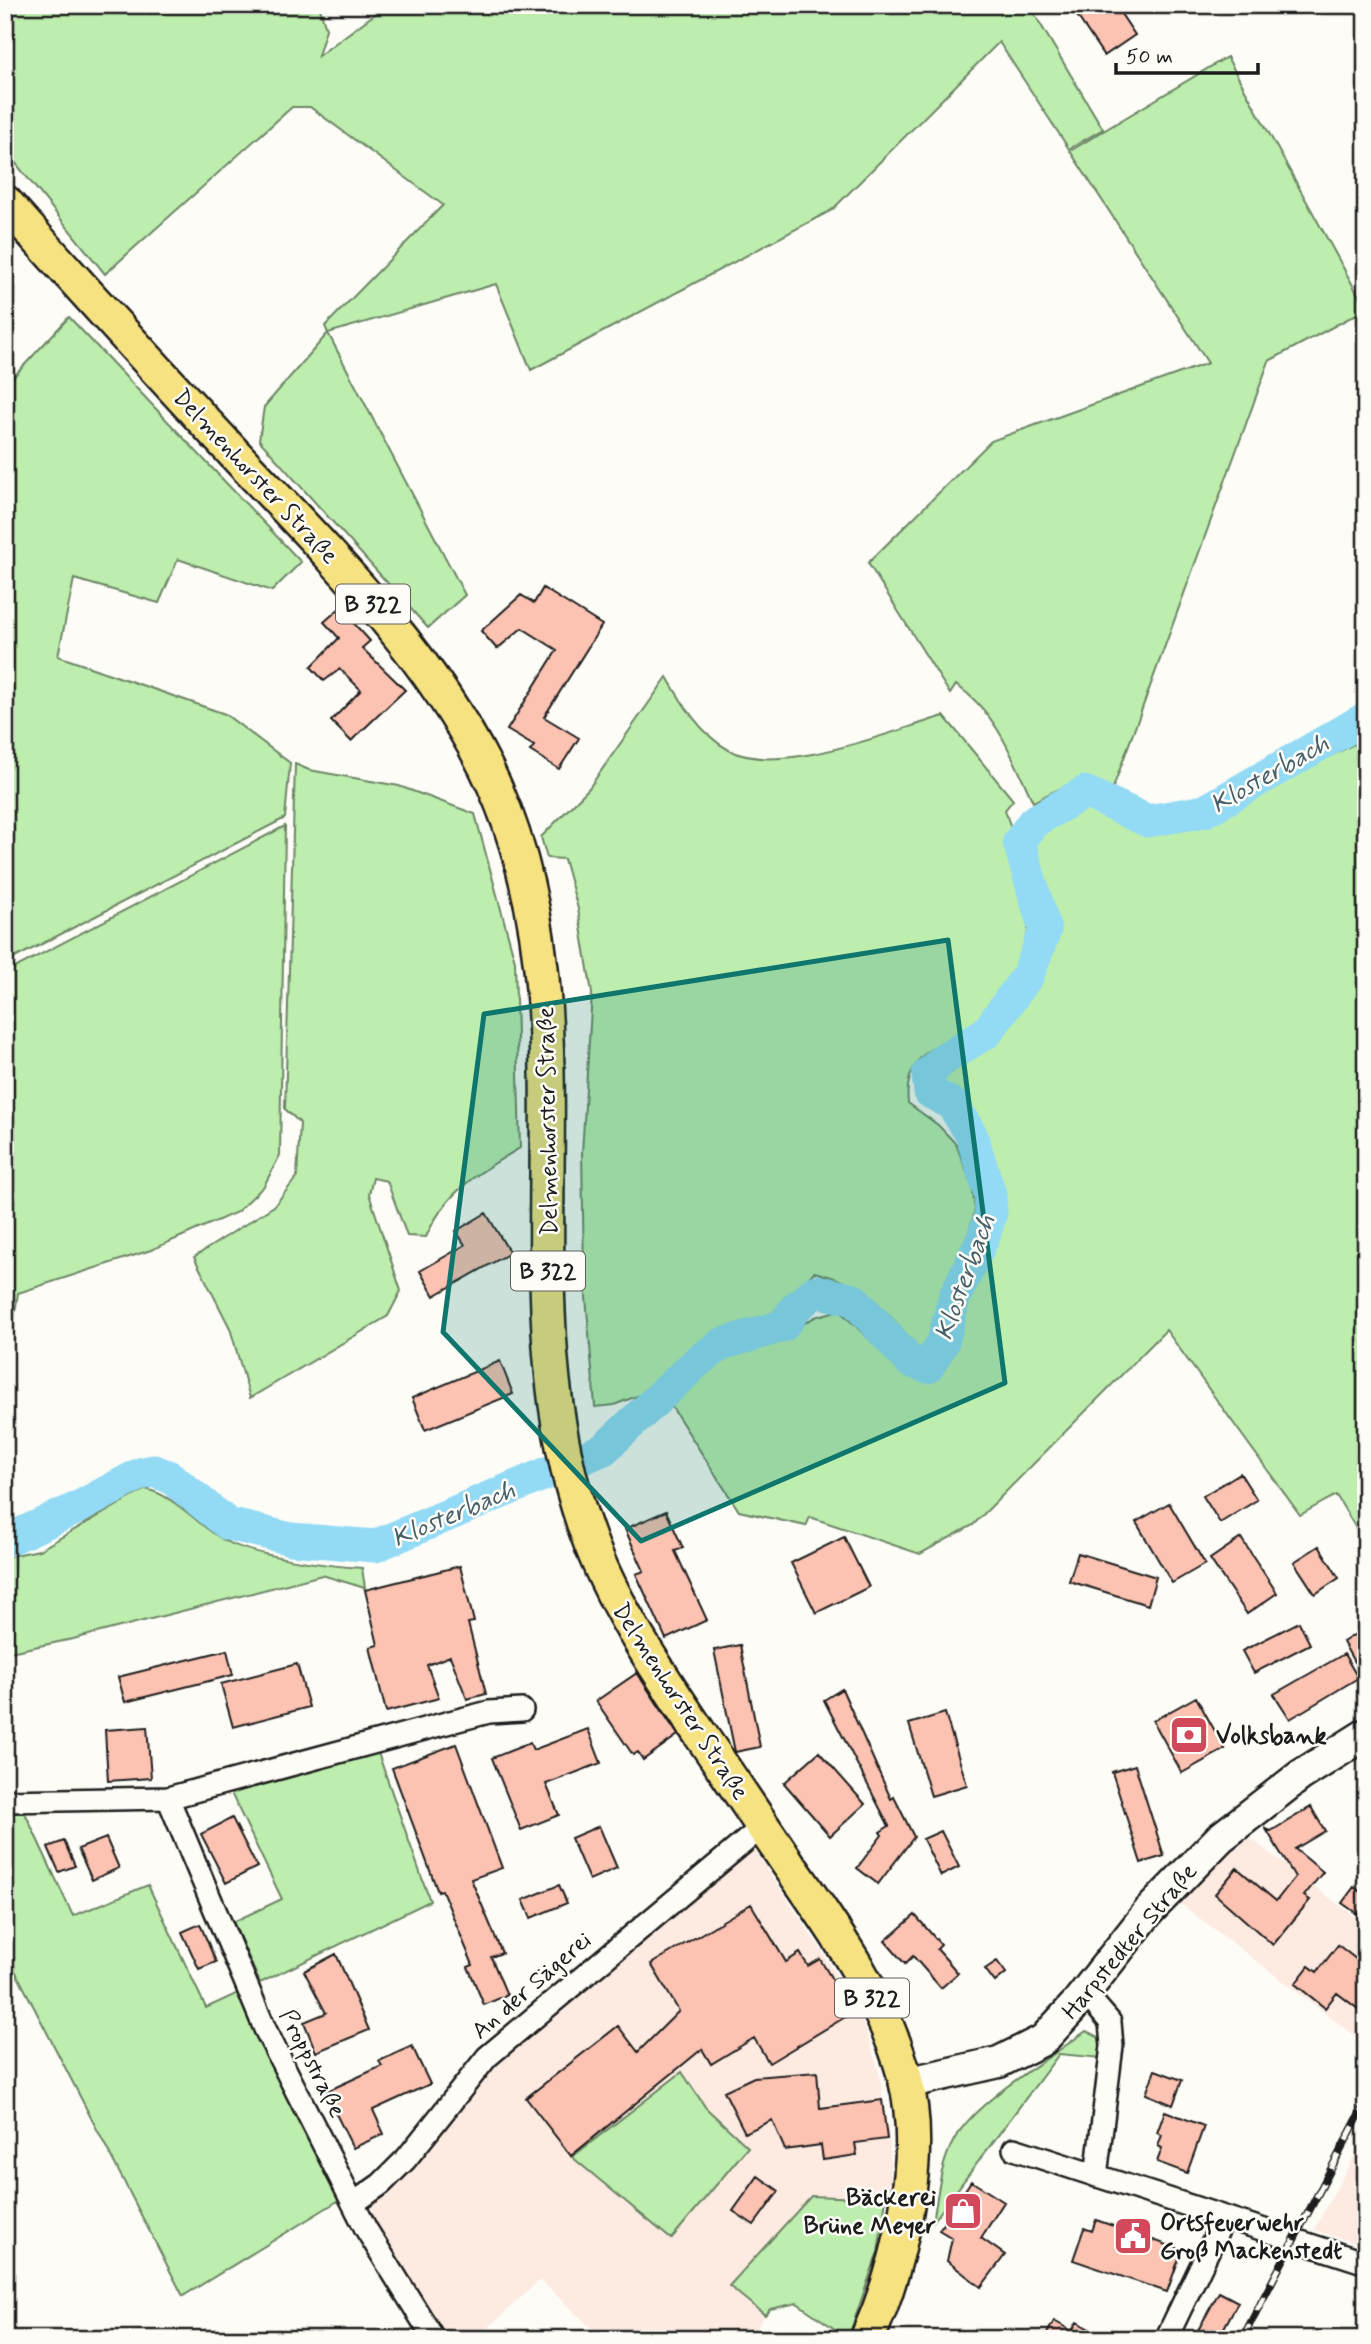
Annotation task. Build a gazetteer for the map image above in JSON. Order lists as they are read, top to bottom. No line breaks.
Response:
{"streets":{"main road":["Delmenhorster Straße","B 322"],"street":["Harpstedter Straße","An der Sägerei","Proppstraße"]},"crossings":[["Delmenhorster Straße","Harpstedter Straße"],["Delmenhorster Straße","An der Sägerei"],["An der Sägerei","Proppstraße"]],"water":["Klosterbach"],"places":{"bank":["Volksbank"],"shop":["Bäckerei Brüne Meyer"],"public building":["Ortsfeuerwehr Groß Mackenstedt"]},"scale_bar":"50 m"}
